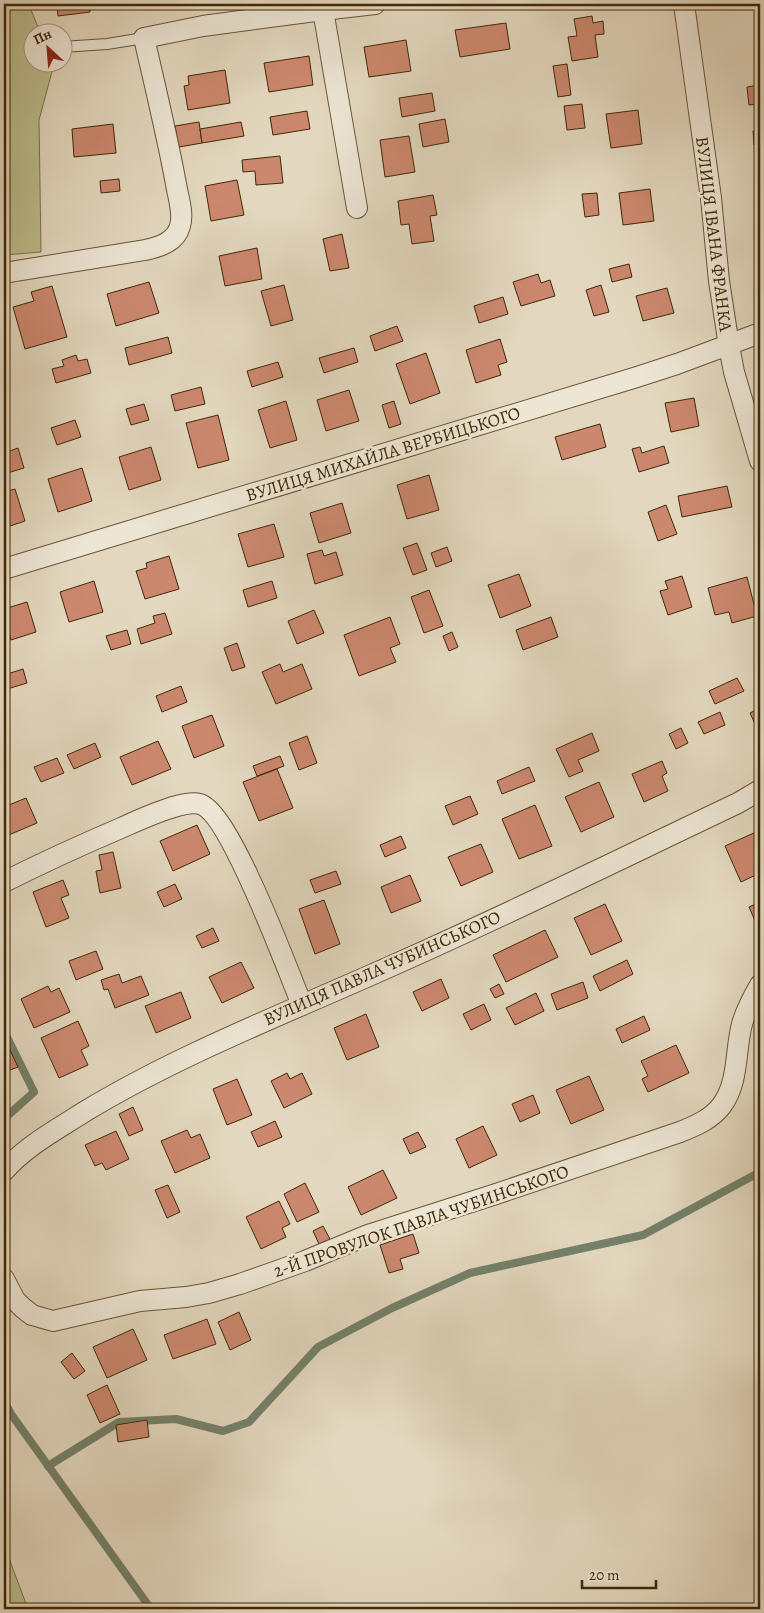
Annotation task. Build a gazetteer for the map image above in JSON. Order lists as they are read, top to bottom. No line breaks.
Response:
{"streets":{"street":["ВУЛИЦЯ ІВАНА ФРАНКА","ВУЛИЦЯ МИХАЙЛА ВЕРБИЦЬКОГО","ВУЛИЦЯ ПАВЛА ЧУБИНСЬКОГО","2-Й ПРОВУЛОК ПАВЛА ЧУБИНСЬКОГО"]},"crossings":[["ВУЛИЦЯ ІВАНА ФРАНКА","ВУЛИЦЯ МИХАЙЛА ВЕРБИЦЬКОГО"]],"scale_bar":"20 m","north":"top left"}
